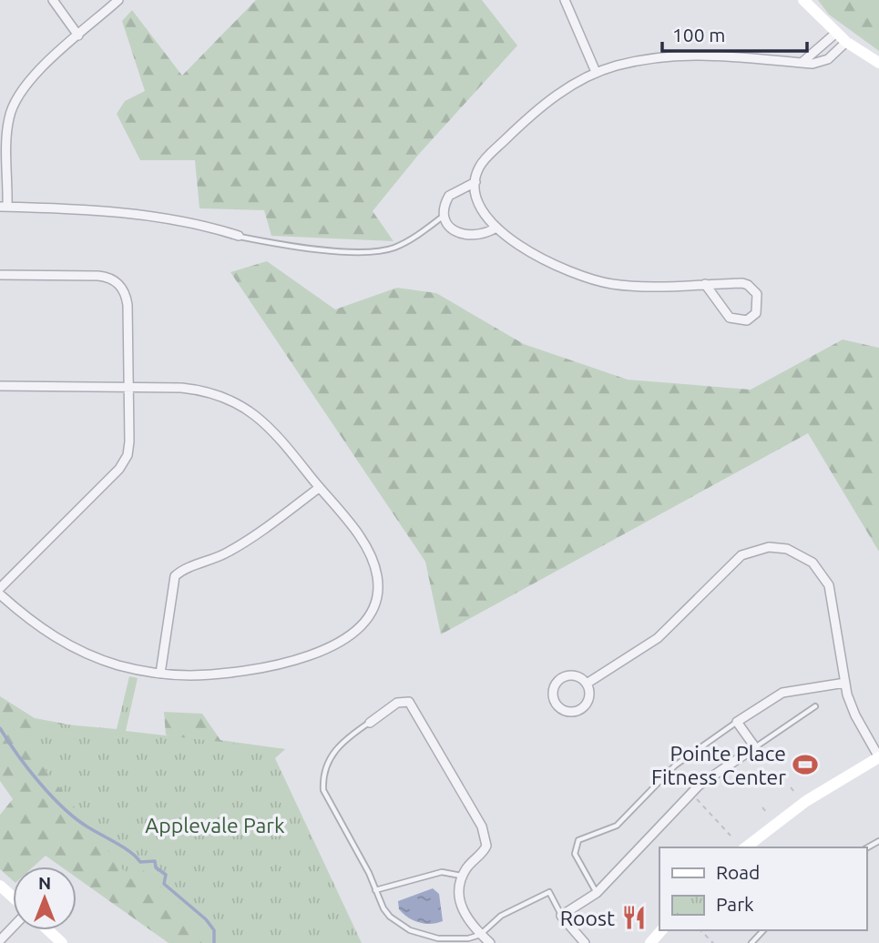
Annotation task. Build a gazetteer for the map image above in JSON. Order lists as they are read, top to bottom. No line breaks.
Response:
{"parks":["Applevale Park"],"places":{"sports":["Pointe Place Fitness Center"],"restaurant":["Roost"]},"legend":["Road","Park"],"scale_bar":"100 m","north":"top"}
